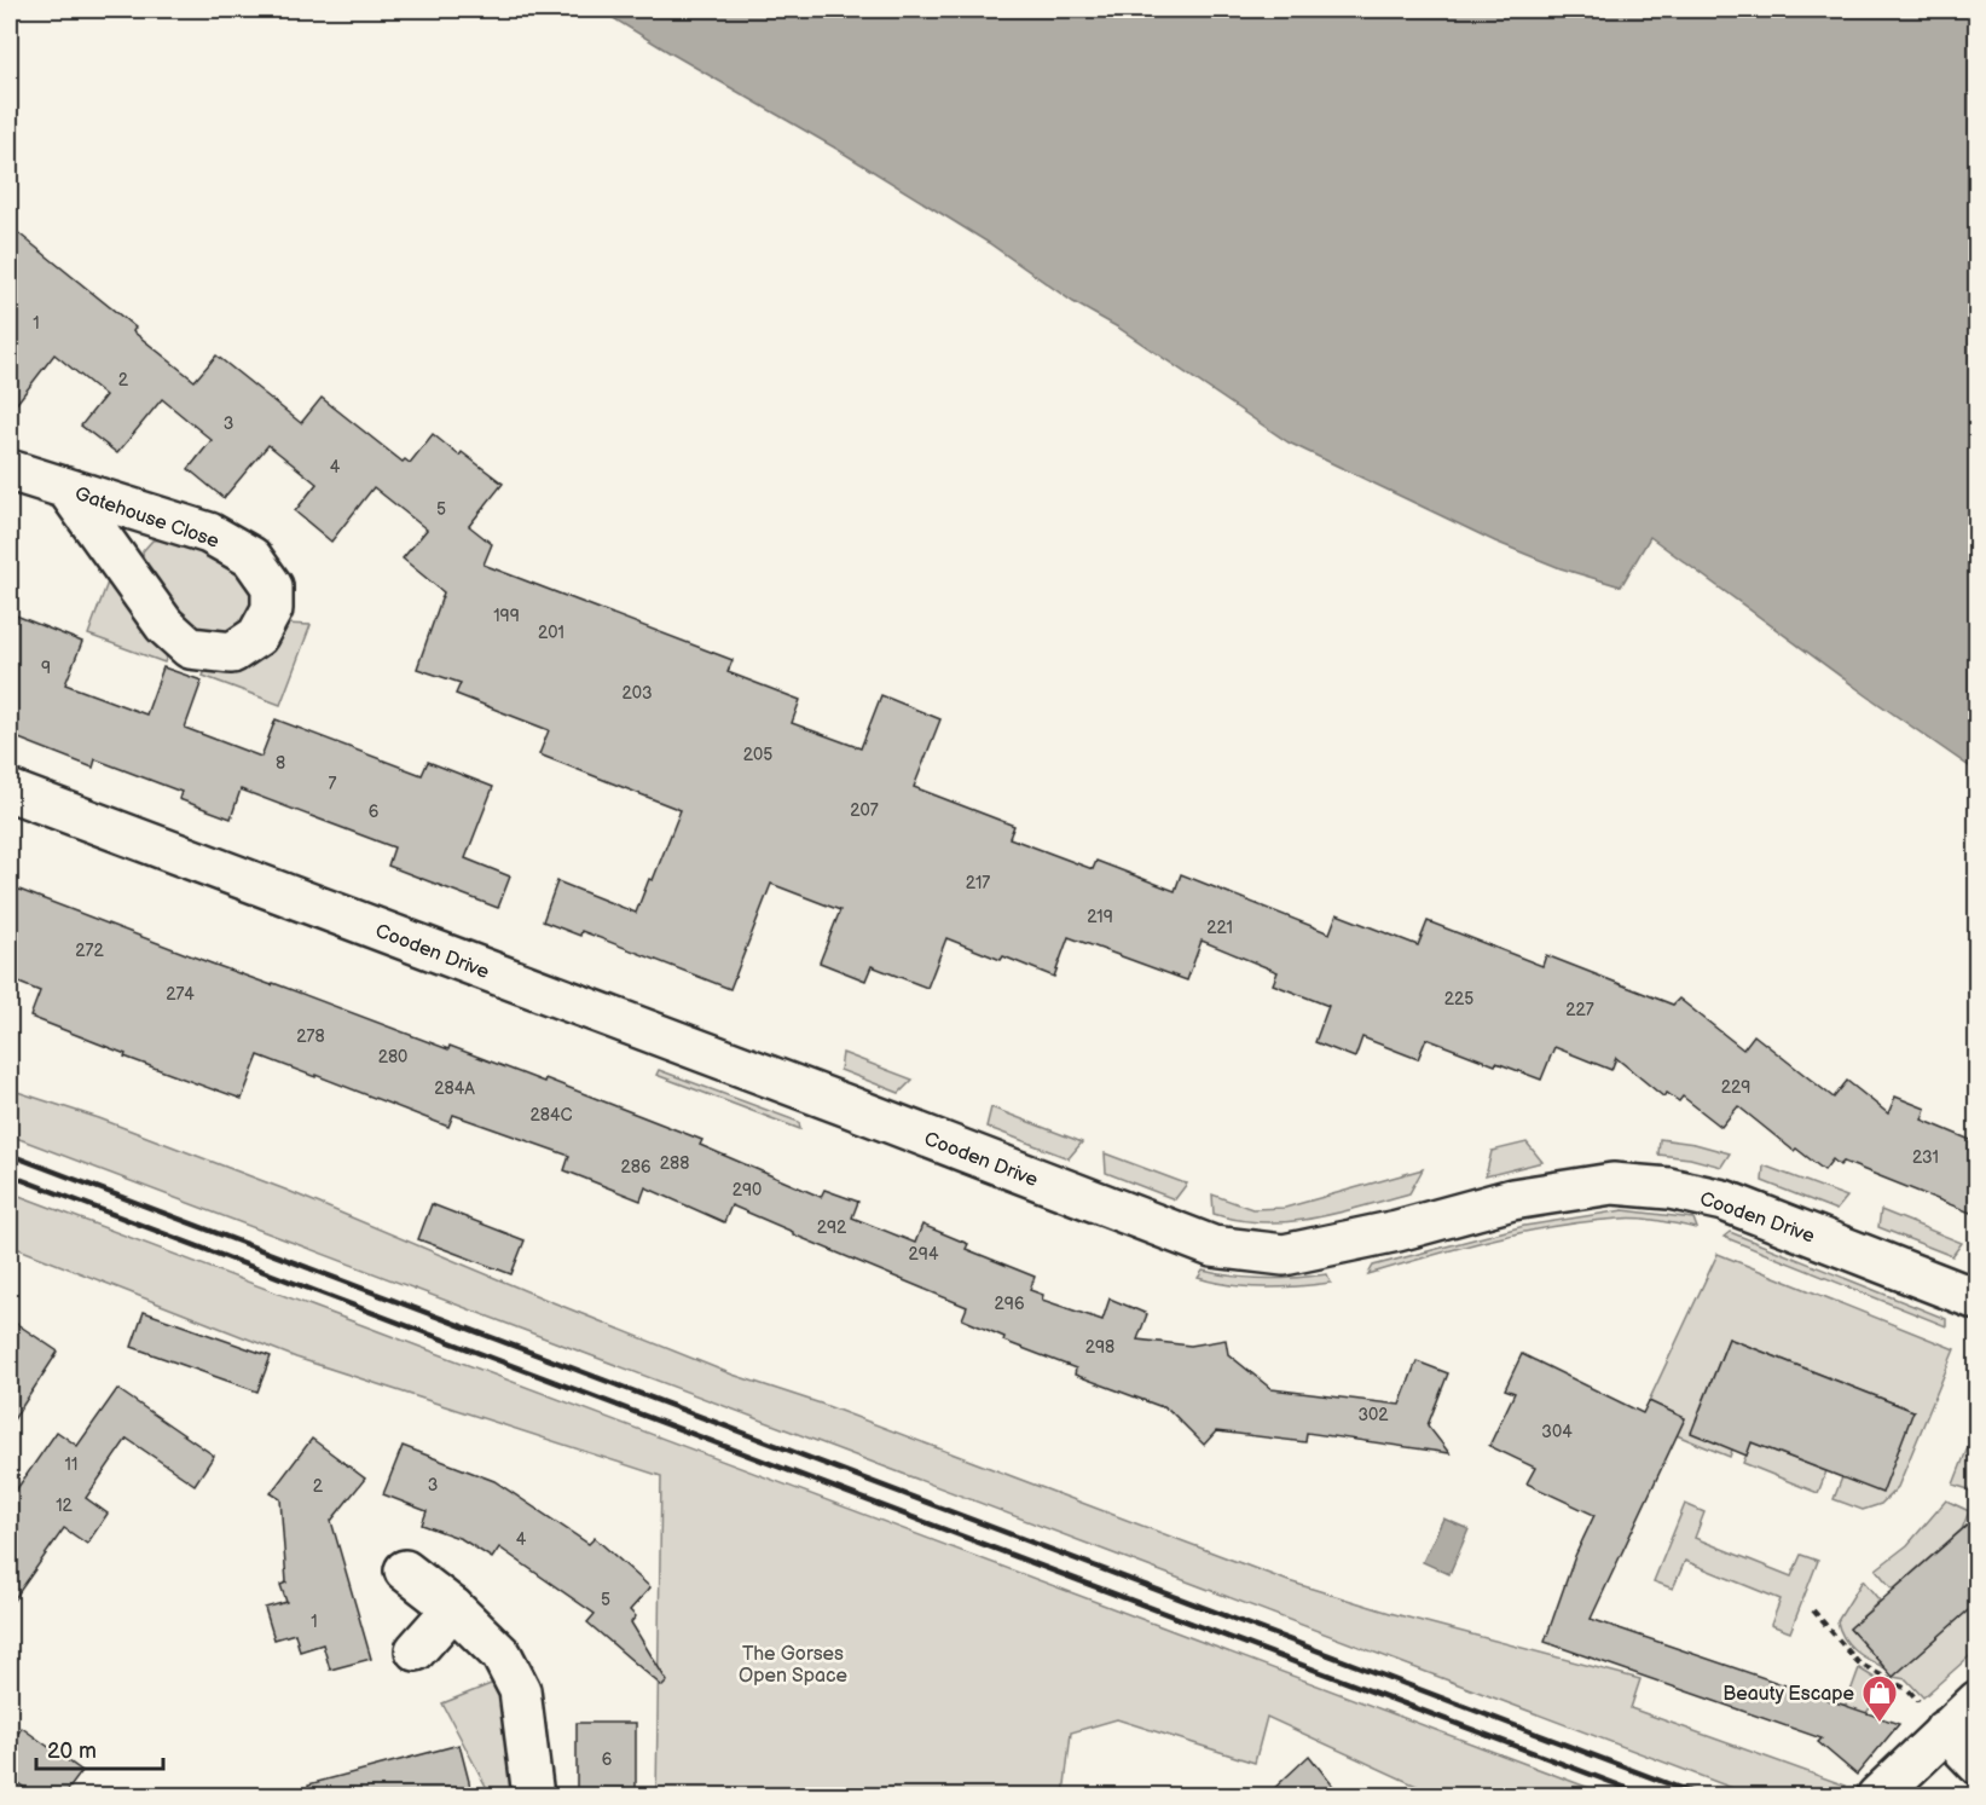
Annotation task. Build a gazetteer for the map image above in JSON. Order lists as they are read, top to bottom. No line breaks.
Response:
{"streets":{"main road":["Gatehouse Close","Cooden Drive"]},"parks":["The Gorses Open Space"],"places":{"shop":["Beauty Escape"]},"house_numbers":["1","2","3","4","5","199","201","9","203","205","8","7","207","6","217","219","221","272","274","225","227","278","280","229","284A","284C","231","288","286","290","292","294","296","298","302","304","11","3","2","12","4","5","1","6"],"scale_bar":"20 m"}
